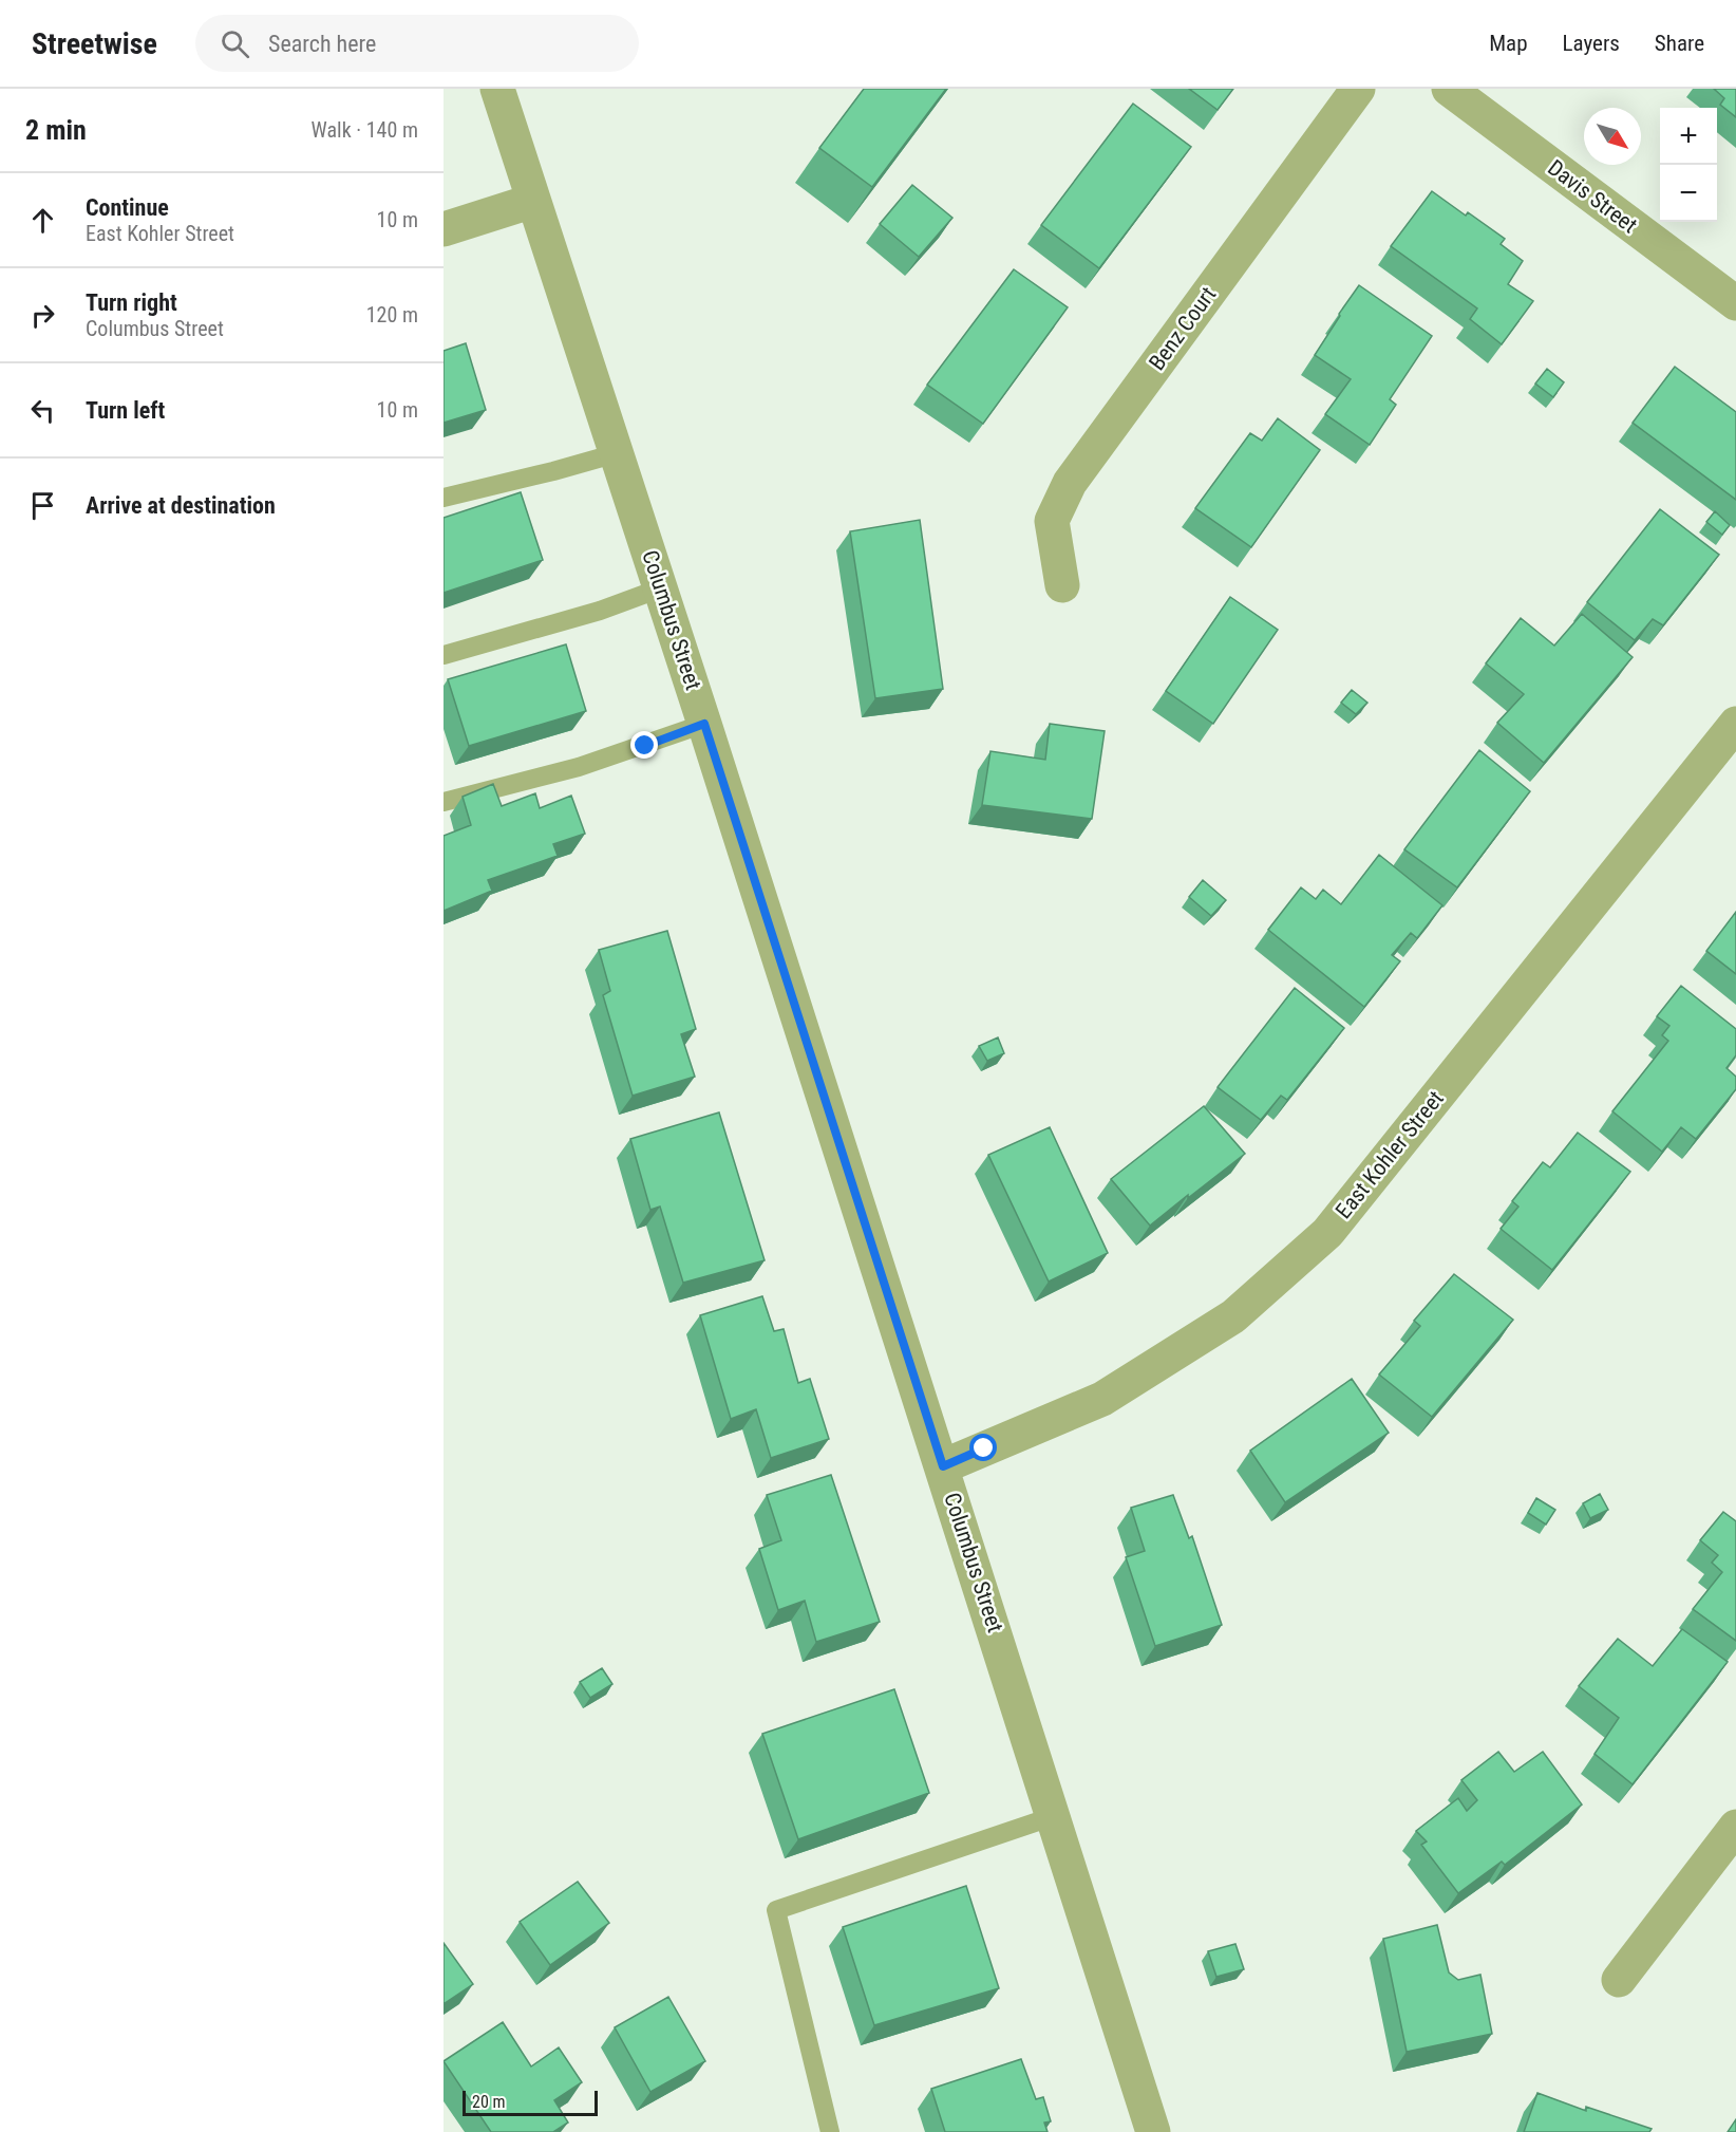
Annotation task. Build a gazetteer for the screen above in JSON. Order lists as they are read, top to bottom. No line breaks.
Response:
{"streets":{"street":["Davis Street","Benz Court","Columbus Street","East Kohler Street"]},"crossings":[["Columbus Street","East Kohler Street"]],"scale_bar":"20 m","north":"bottom right","page":{"header":"Streetwise","search":"Search here","nav":["Map","Layers","Share"],"heading":["2 min","Walk · 140 m"],"map_buttons":["+","−"],"list":[["Continue","East Kohler Street","10 m"],["Turn right","Columbus Street","120 m"],["Turn left","10 m"],"Arrive at destination"],"scale":"20 m"}}
